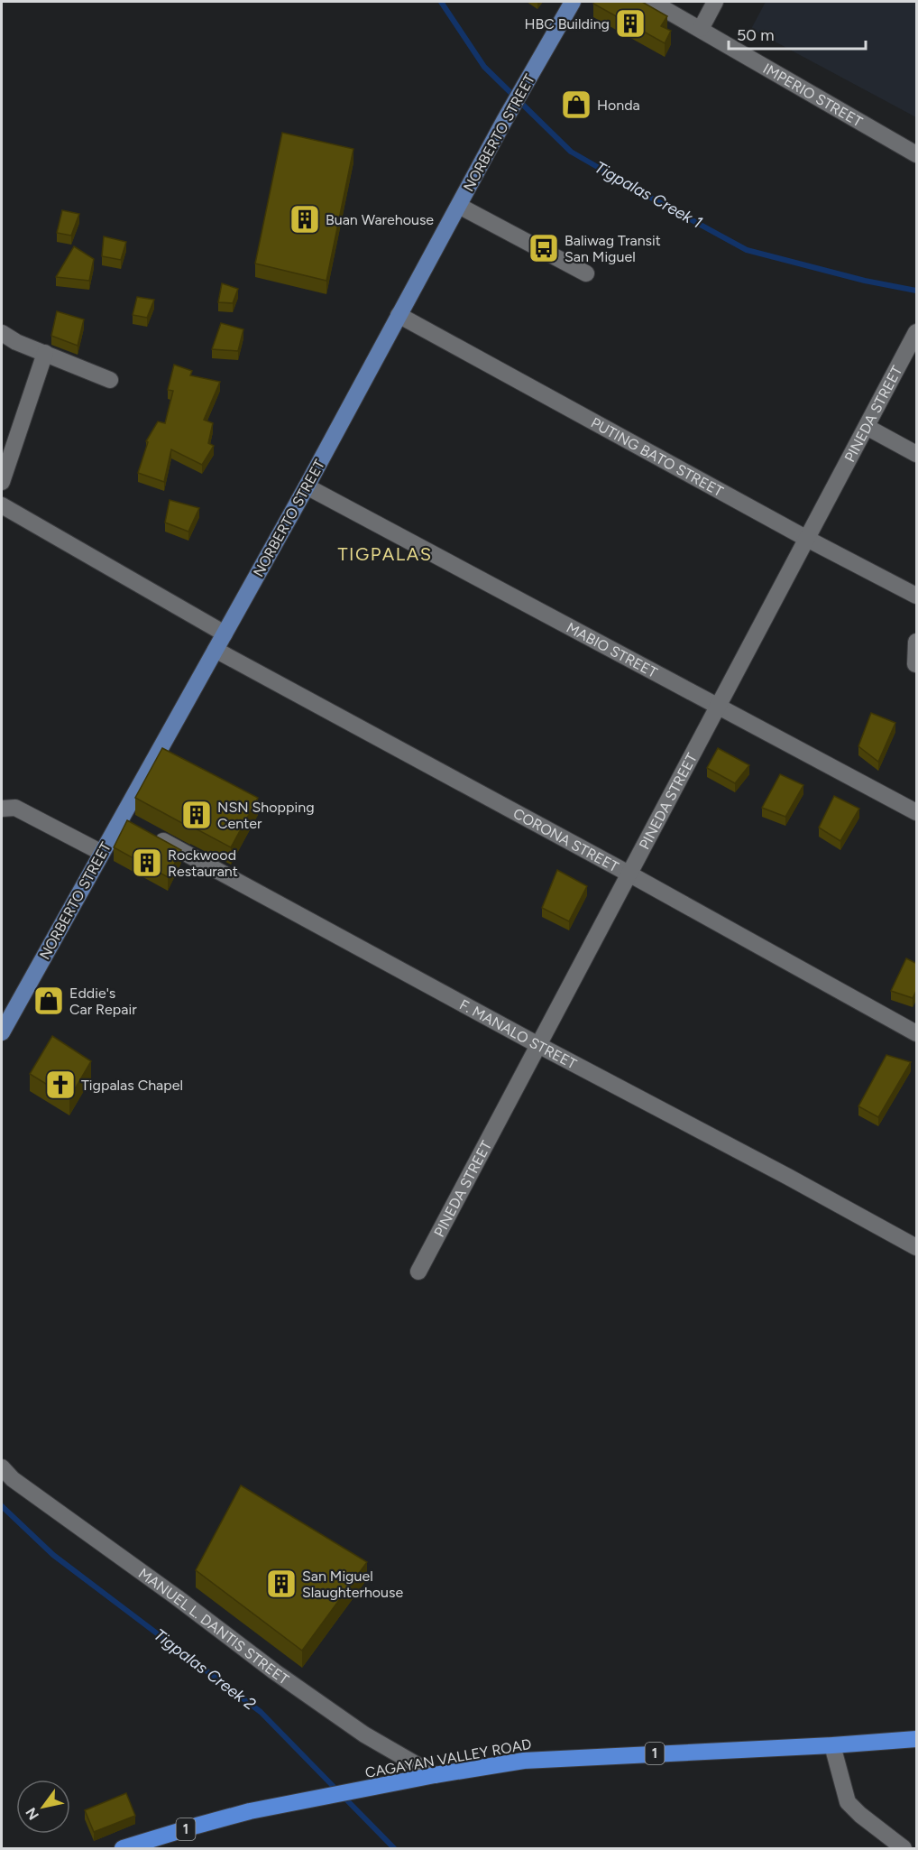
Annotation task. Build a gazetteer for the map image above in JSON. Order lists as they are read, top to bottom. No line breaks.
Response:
{"streets":{"highway":["1","CAGAYAN VALLEY ROAD"],"main road":["NORBERTO STREET"],"street":["IMPERIO STREET","PINEDA STREET","PUTING BATO STREET","MABIO STREET","CORONA STREET","F. MANALO STREET","MANUEL L. DANTIS STREET"]},"crossings":[["NORBERTO STREET","PUTING BATO STREET"],["NORBERTO STREET","MABIO STREET"],["NORBERTO STREET","CORONA STREET"],["PINEDA STREET","PUTING BATO STREET"],["PINEDA STREET","MABIO STREET"],["PINEDA STREET","CORONA STREET"],["PINEDA STREET","F. MANALO STREET"],["MANUEL L. DANTIS STREET","CAGAYAN VALLEY ROAD"]],"districts":["TIGPALAS"],"water":["Tigpalas Creek 1","Tigpalas Creek 2"],"places":{"building":["HBC Building","Buan Warehouse","NSN Shopping Center","Rockwood Restaurant","San Miguel Slaughterhouse"],"shop":["Honda","Eddie's Car Repair"],"bus stop":["Baliwag Transit San Miguel"],"church":["Tigpalas Chapel"]},"scale_bar":"50 m","north":"bottom left"}
